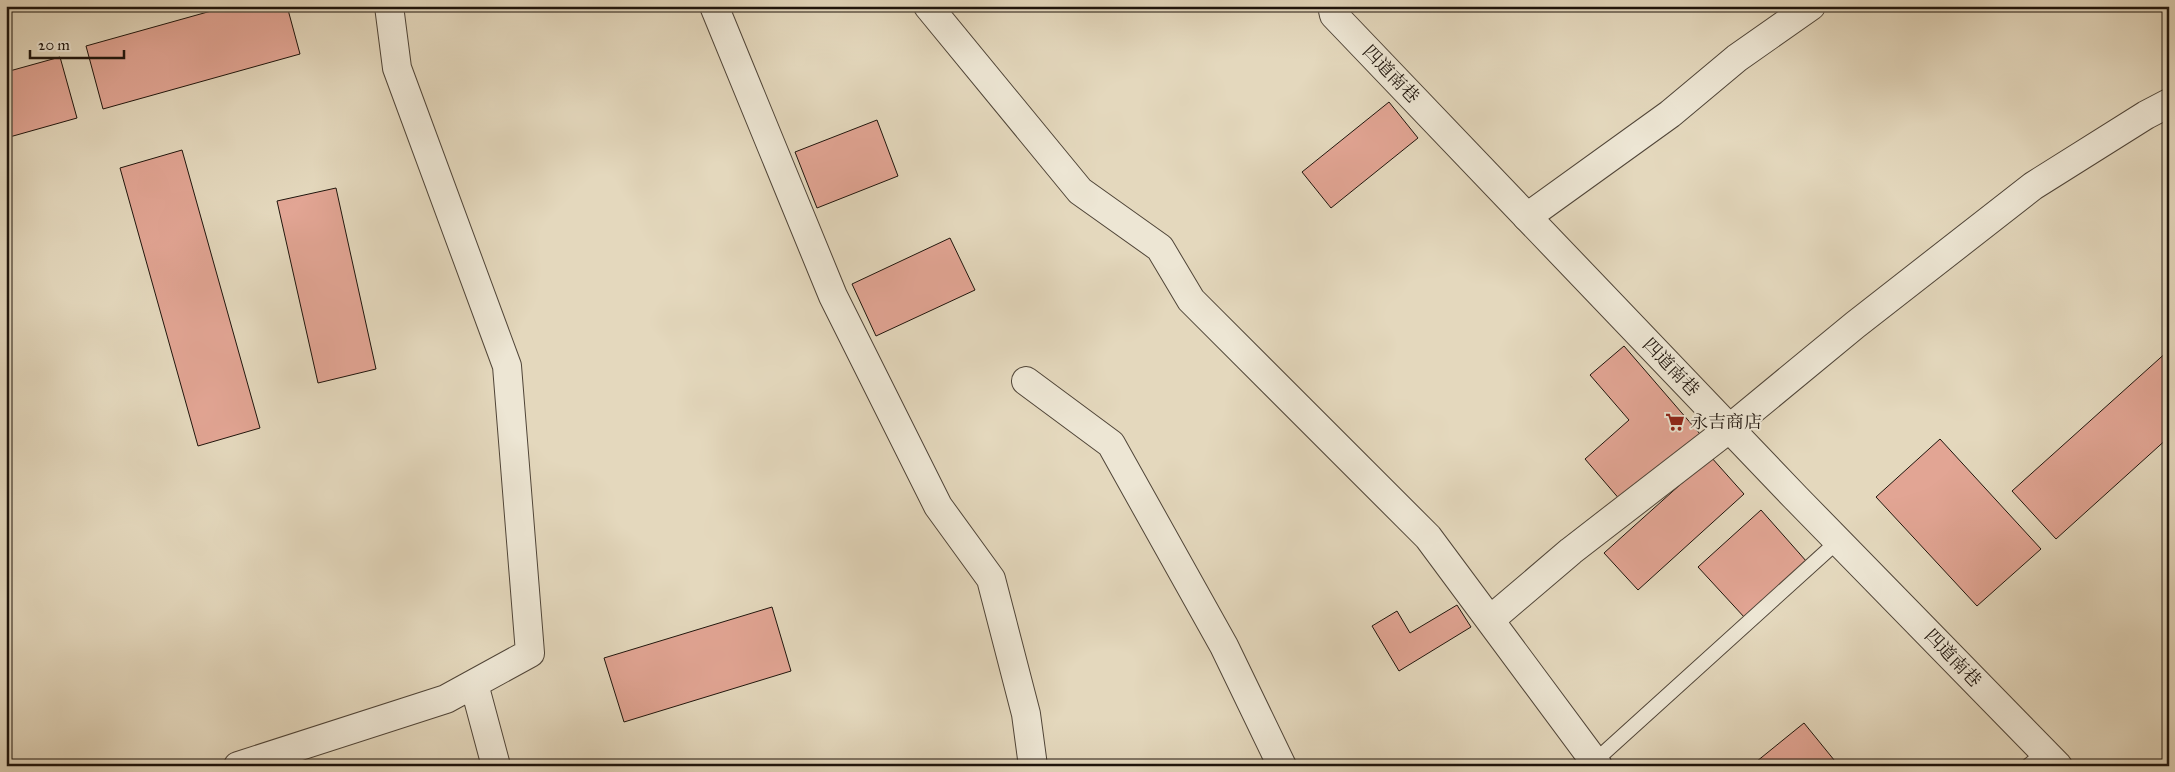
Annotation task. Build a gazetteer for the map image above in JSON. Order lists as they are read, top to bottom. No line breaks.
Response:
{"streets":{"street":["四道南巷"]},"places":{"supermarket":["永吉商店"]},"scale_bar":"20 m"}
